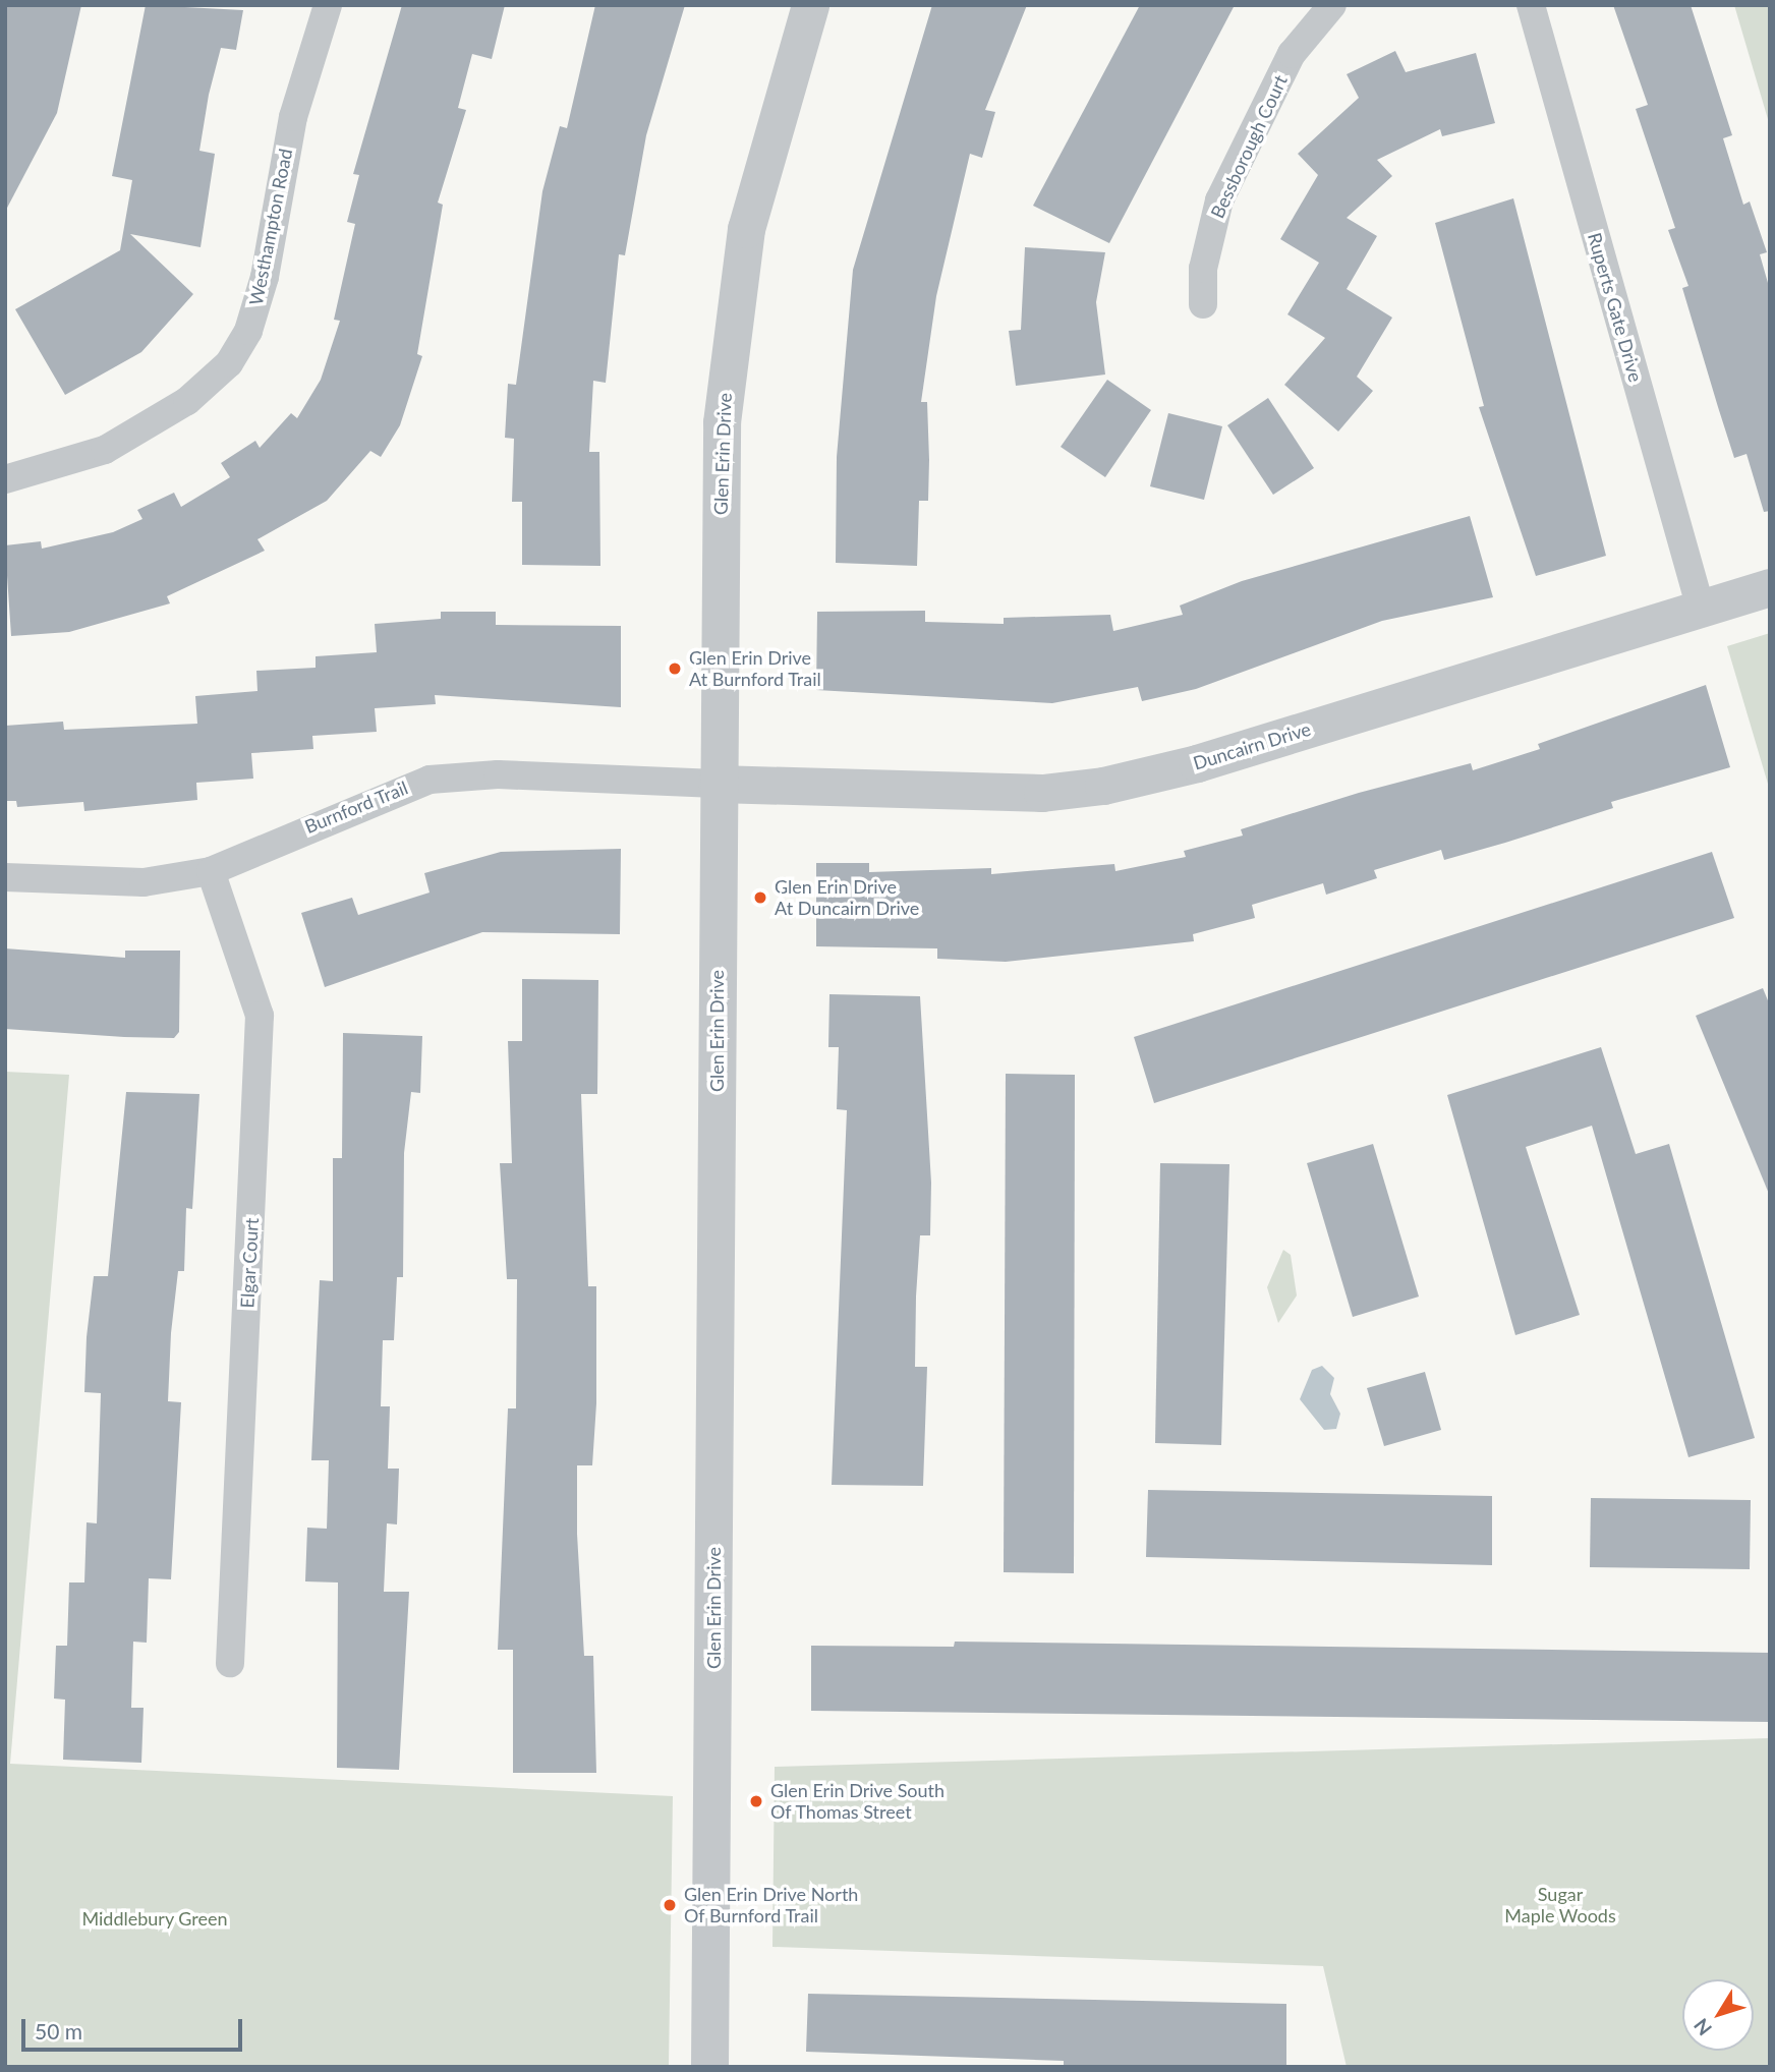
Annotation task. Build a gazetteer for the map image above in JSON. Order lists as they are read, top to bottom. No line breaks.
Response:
{"streets":{"street":["Bessborough Court","Westhampton Road","Ruperts Gate Drive","Glen Erin Drive","Duncairn Drive","Burnford Trail","Elgar Court"]},"crossings":[["Ruperts Gate Drive","Duncairn Drive"],["Glen Erin Drive","Duncairn Drive"],["Glen Erin Drive","Burnford Trail"],["Duncairn Drive","Burnford Trail"],["Burnford Trail","Elgar Court"]],"parks":["Sugar Maple Woods","Middlebury Green"],"places":["Glen Erin Drive At Burnford Trail","Glen Erin Drive At Duncairn Drive","Glen Erin Drive South Of Thomas Street","Glen Erin Drive North Of Burnford Trail"],"scale_bar":"50 m","north":"bottom left"}
